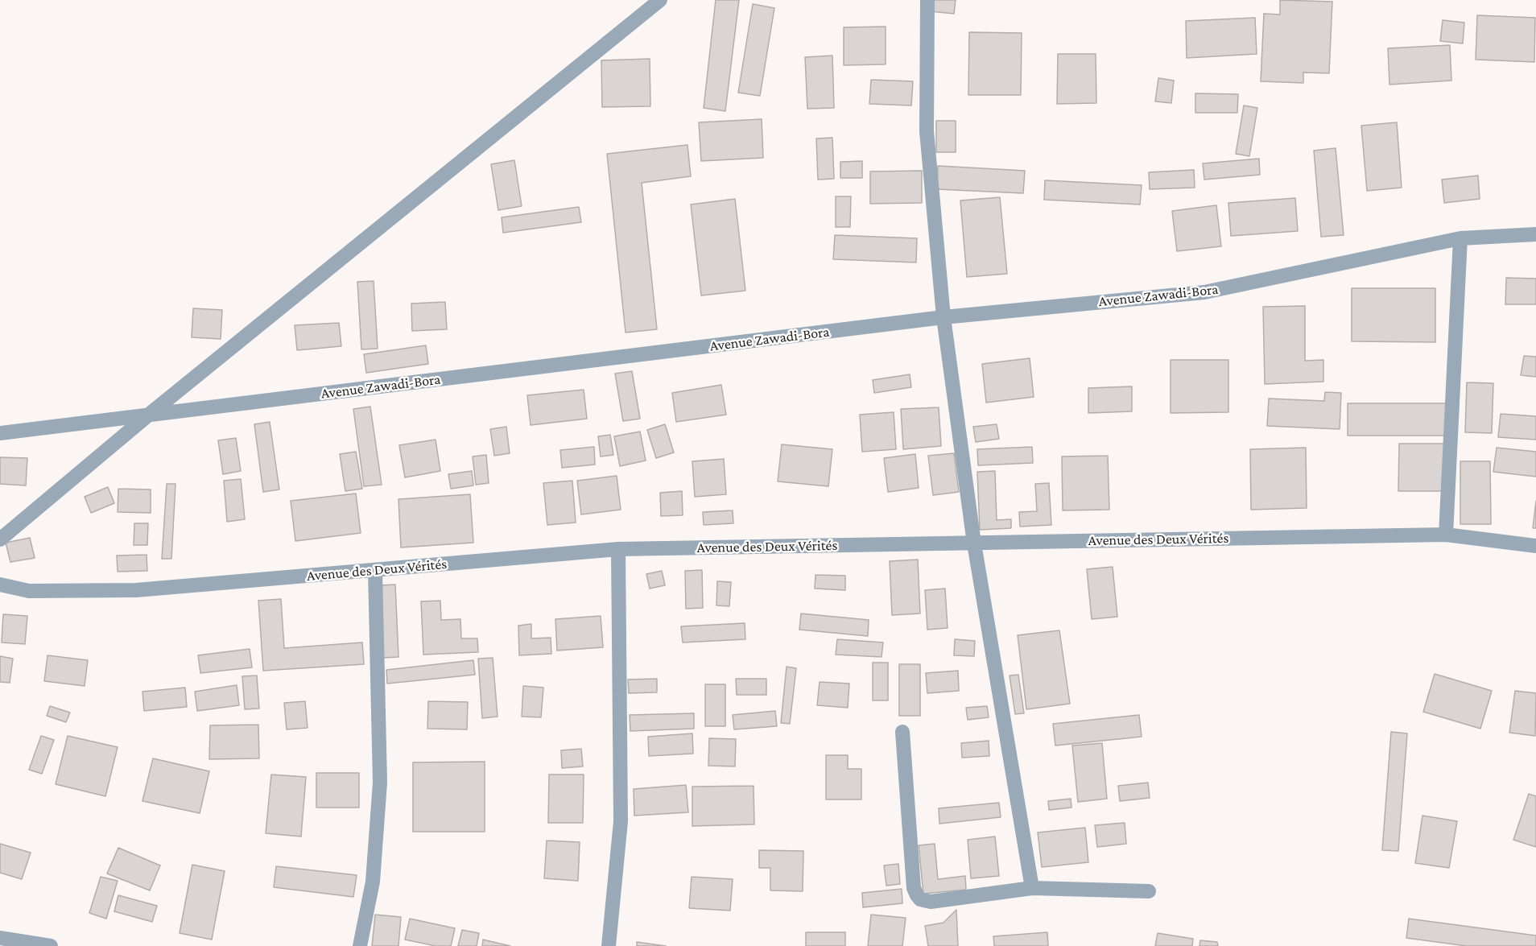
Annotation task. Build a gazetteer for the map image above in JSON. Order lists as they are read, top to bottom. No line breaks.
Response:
{"streets":{"street":["Avenue Zawadi-Bora","Avenue des Deux Vérités"]}}
